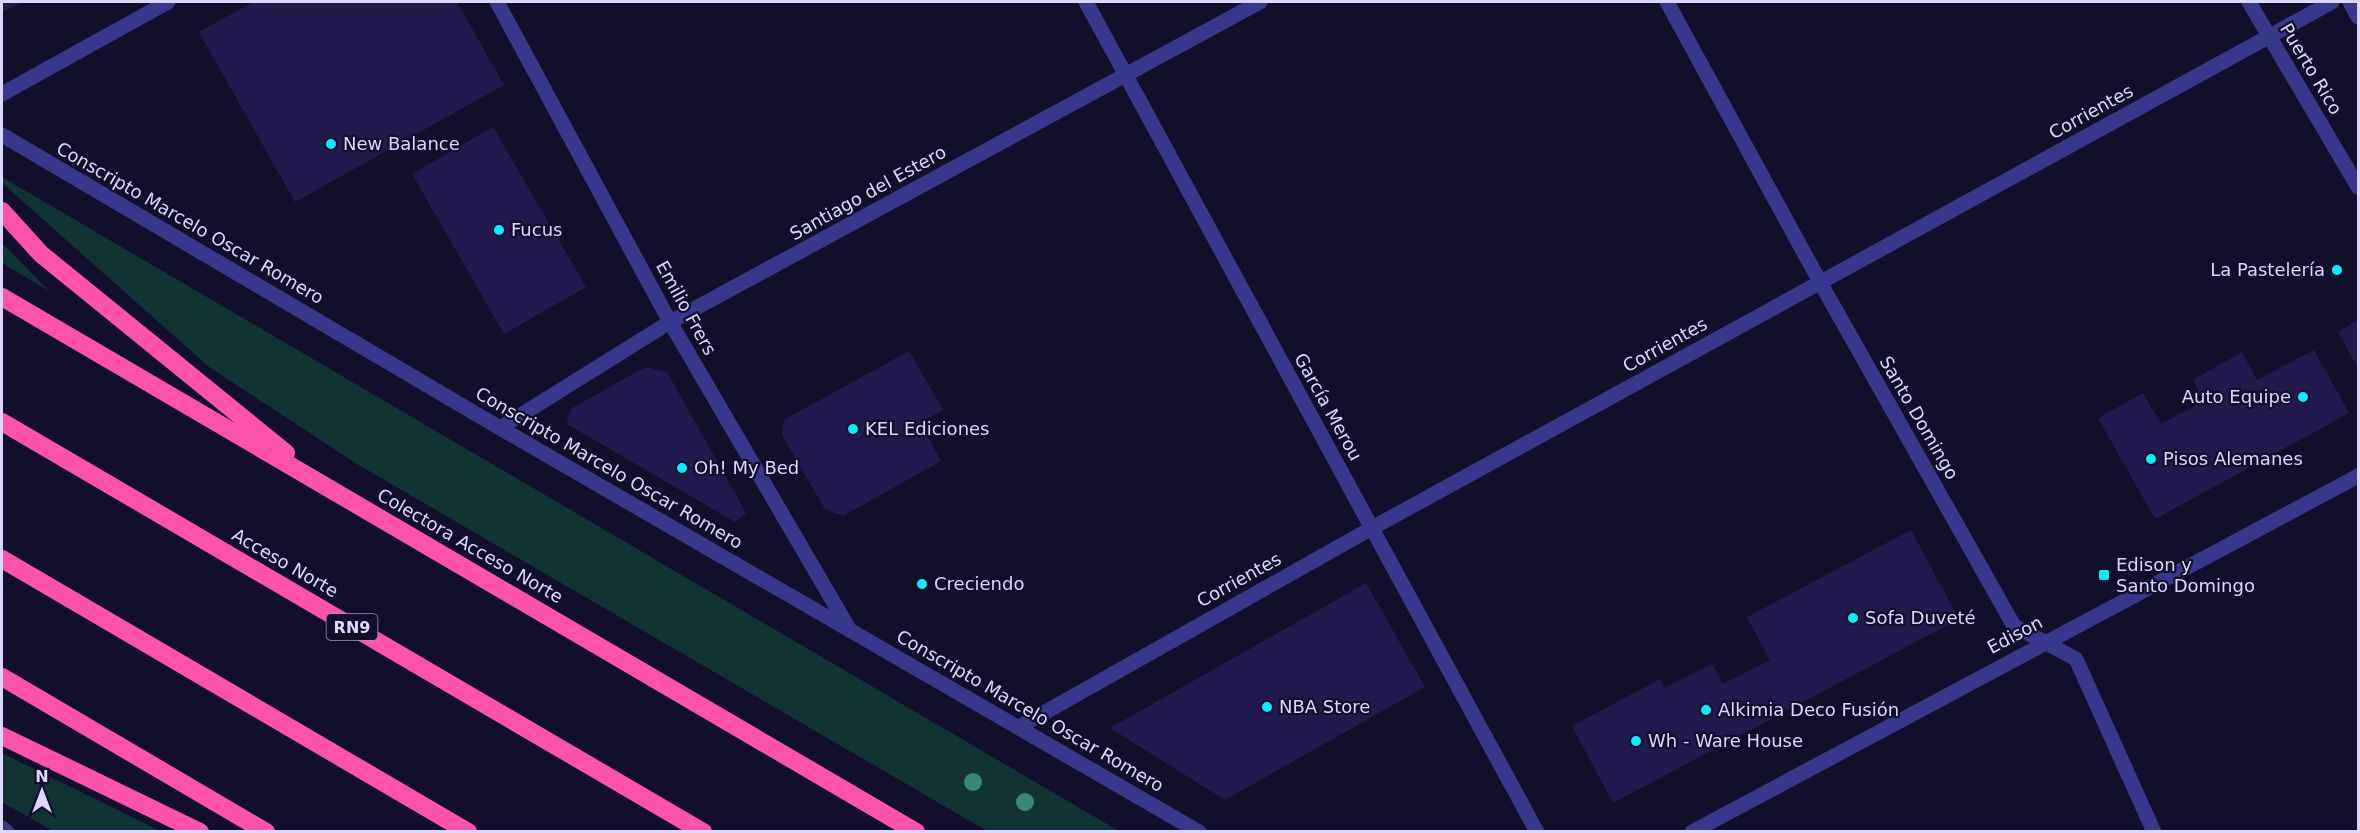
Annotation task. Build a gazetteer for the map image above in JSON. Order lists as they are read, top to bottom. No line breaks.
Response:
{"streets":{"highway":["Colectora Acceso Norte","Acceso Norte","RN9"],"street":["Puerto Rico","Corrientes","Santiago del Estero","Conscripto Marcelo Oscar Romero","Emilio Frers","García Merou","Santo Domingo","Edison"]},"crossings":[["Puerto Rico","Corrientes"],["Corrientes","Conscripto Marcelo Oscar Romero"],["Corrientes","García Merou"],["Corrientes","Santo Domingo"],["Santiago del Estero","Conscripto Marcelo Oscar Romero"],["Santiago del Estero","Emilio Frers"],["Santiago del Estero","García Merou"],["Conscripto Marcelo Oscar Romero","Emilio Frers"],["Santo Domingo","Edison"]],"places":{"other":["New Balance","Fucus","La Pastelería","Auto Equipe","KEL Ediciones","Pisos Alemanes","Oh! My Bed","Creciendo","Sofa Duveté","NBA Store","Alkimia Deco Fusión","Wh - Ware House"],"transit":["Edison y Santo Domingo"]},"north":"top"}
